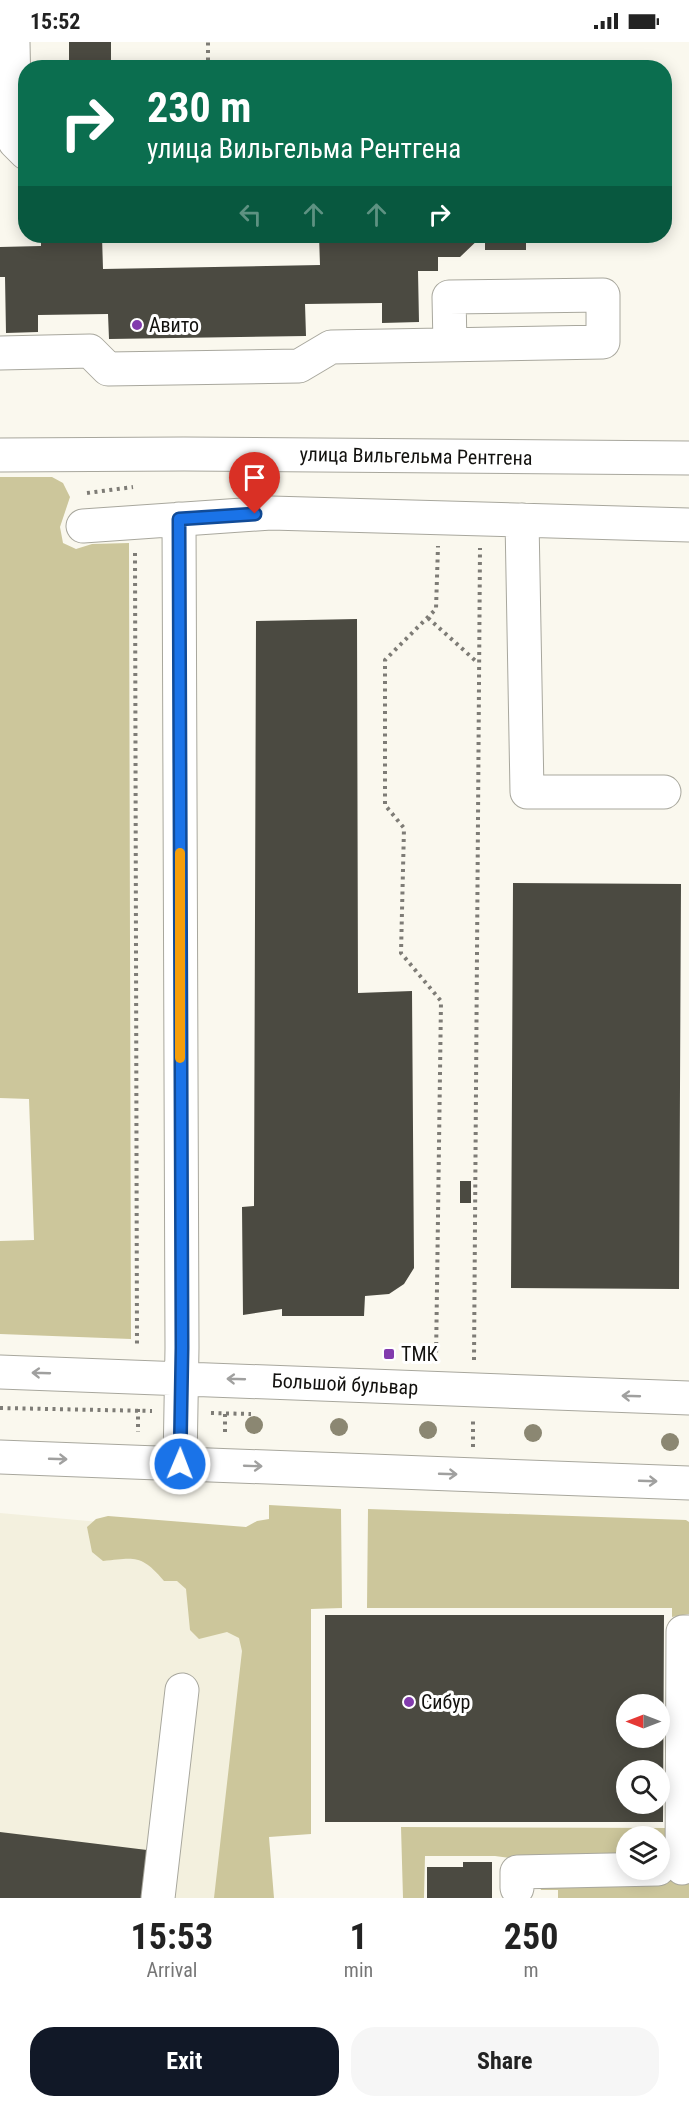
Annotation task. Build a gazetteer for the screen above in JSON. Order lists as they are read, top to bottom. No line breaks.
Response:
{"streets":{"street":["улица Вильгельма Рентгена","Большой бульвар"]},"places":{"other":["Авито","Сибур"],"transit":["ТМК"]},"north":"left","page":{"status":"15:52","turn":["230 m","улица Вильгельма Рентгена"],"eta":["15:53","Arrival","1","min","250","m"],"buttons":["Exit","Share"]}}
